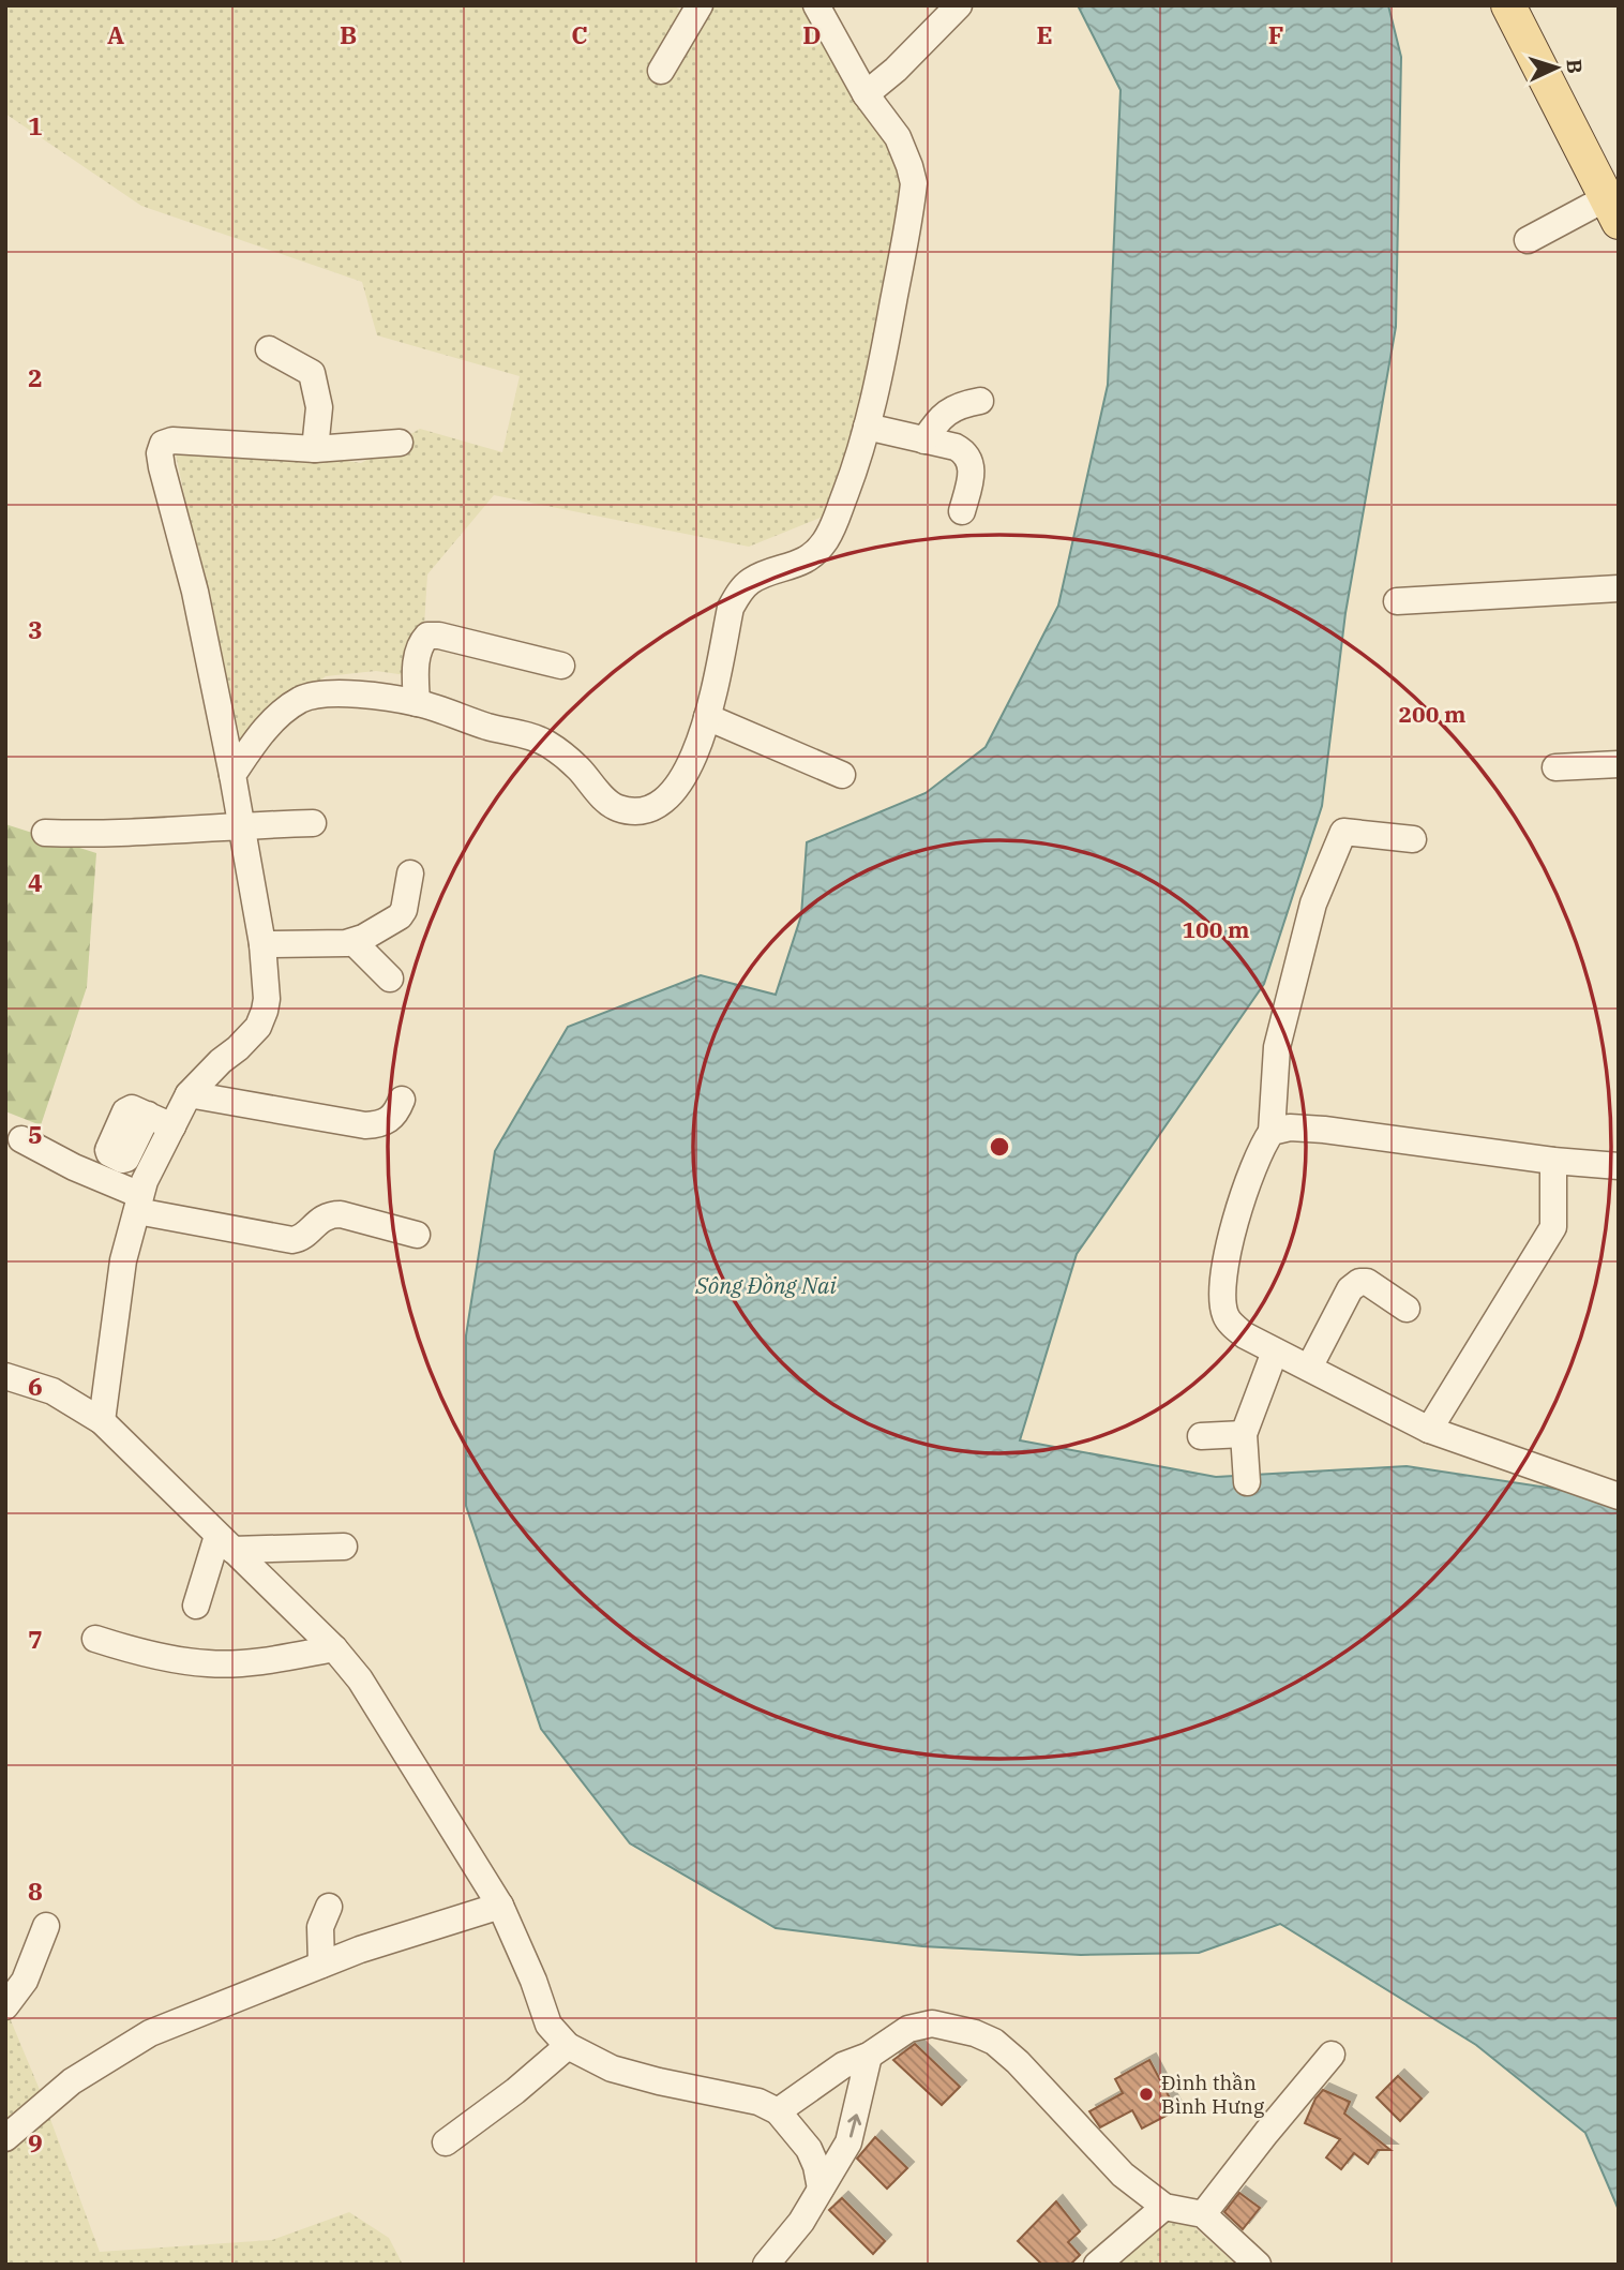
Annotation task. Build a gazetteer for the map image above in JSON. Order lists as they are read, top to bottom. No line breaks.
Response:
{"water":["Sông Đồng Nai"],"places":["Đình thần Bình Hưng"],"north":"right","grid":{"columns":["A","B","C","D","E","F"],"rows":["1","2","3","4","5","6","7","8","9"]},"rings":["200 m","100 m"]}
